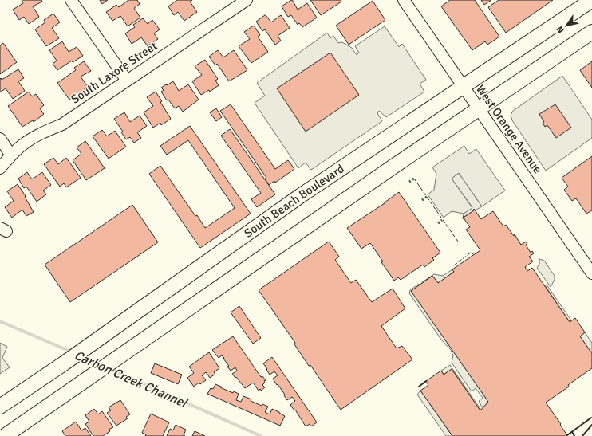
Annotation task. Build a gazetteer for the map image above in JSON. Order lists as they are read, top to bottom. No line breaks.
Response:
{"streets":{"main road":["South Beach Boulevard"],"street":["South Laxore Street","West Orange Avenue"]},"crossings":[["West Orange Avenue","South Beach Boulevard"]],"water":["Carbon Creek Channel"],"north":"bottom left"}
